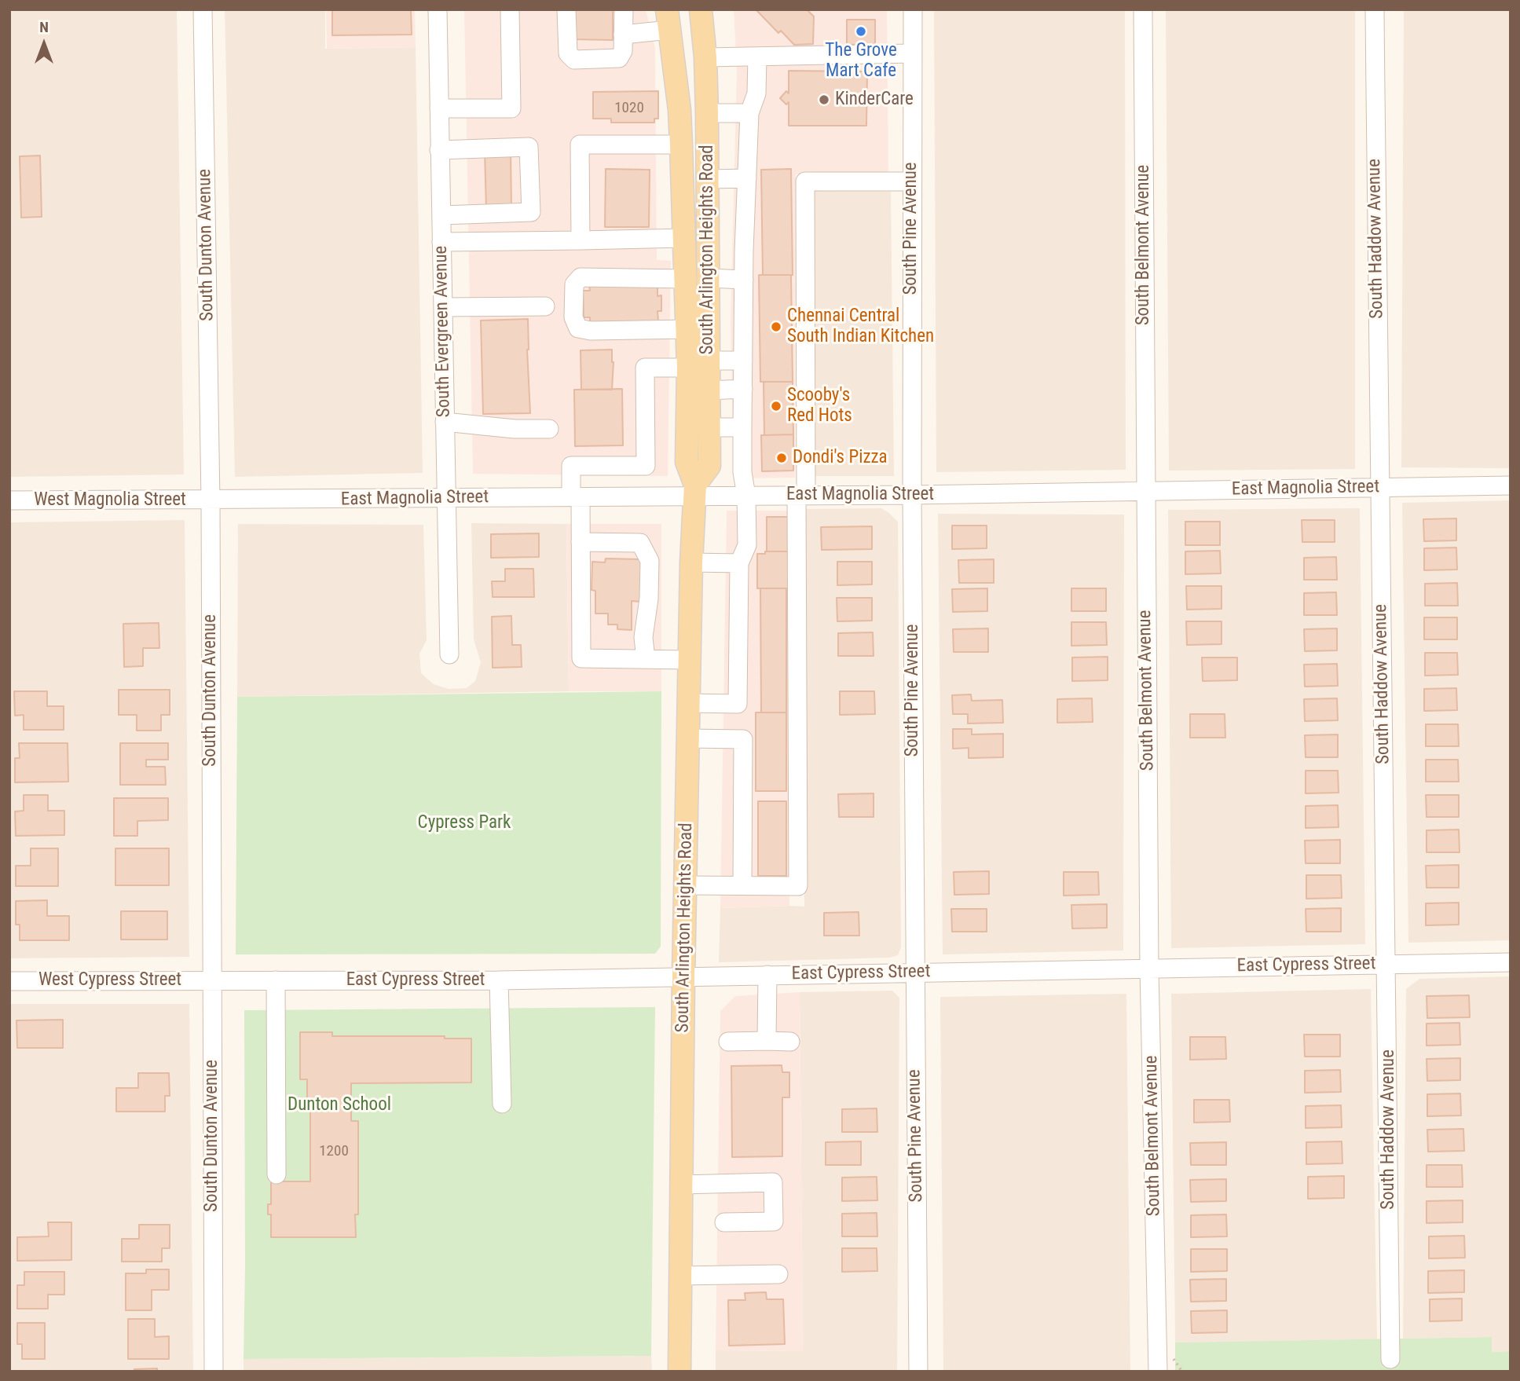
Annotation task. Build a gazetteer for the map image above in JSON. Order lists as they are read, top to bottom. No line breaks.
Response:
{"streets":{"main road":["South Arlington Heights Road"],"street":["South Pine Avenue","South Haddow Avenue","South Dunton Avenue","South Belmont Avenue","South Evergreen Avenue","East Magnolia Street","West Magnolia Street","East Cypress Street","West Cypress Street"]},"crossings":[["South Pine Avenue","East Magnolia Street"],["South Pine Avenue","East Cypress Street"],["South Haddow Avenue","East Magnolia Street"],["South Haddow Avenue","East Cypress Street"],["South Dunton Avenue","East Magnolia Street"],["South Dunton Avenue","West Magnolia Street"],["South Dunton Avenue","East Cypress Street"],["South Dunton Avenue","West Cypress Street"],["South Belmont Avenue","East Magnolia Street"],["South Belmont Avenue","East Cypress Street"],["South Arlington Heights Road","East Magnolia Street"],["South Arlington Heights Road","East Cypress Street"],["South Evergreen Avenue","East Magnolia Street"],["East Magnolia Street","West Magnolia Street"],["East Cypress Street","West Cypress Street"]],"parks":["Cypress Park","Dunton School"],"places":["The Grove Mart Cafe","KinderCare","Chennai Central South Indian Kitchen","Scooby's Red Hots","Dondi's Pizza"],"house_numbers":["1020","1200"],"north":"top"}
